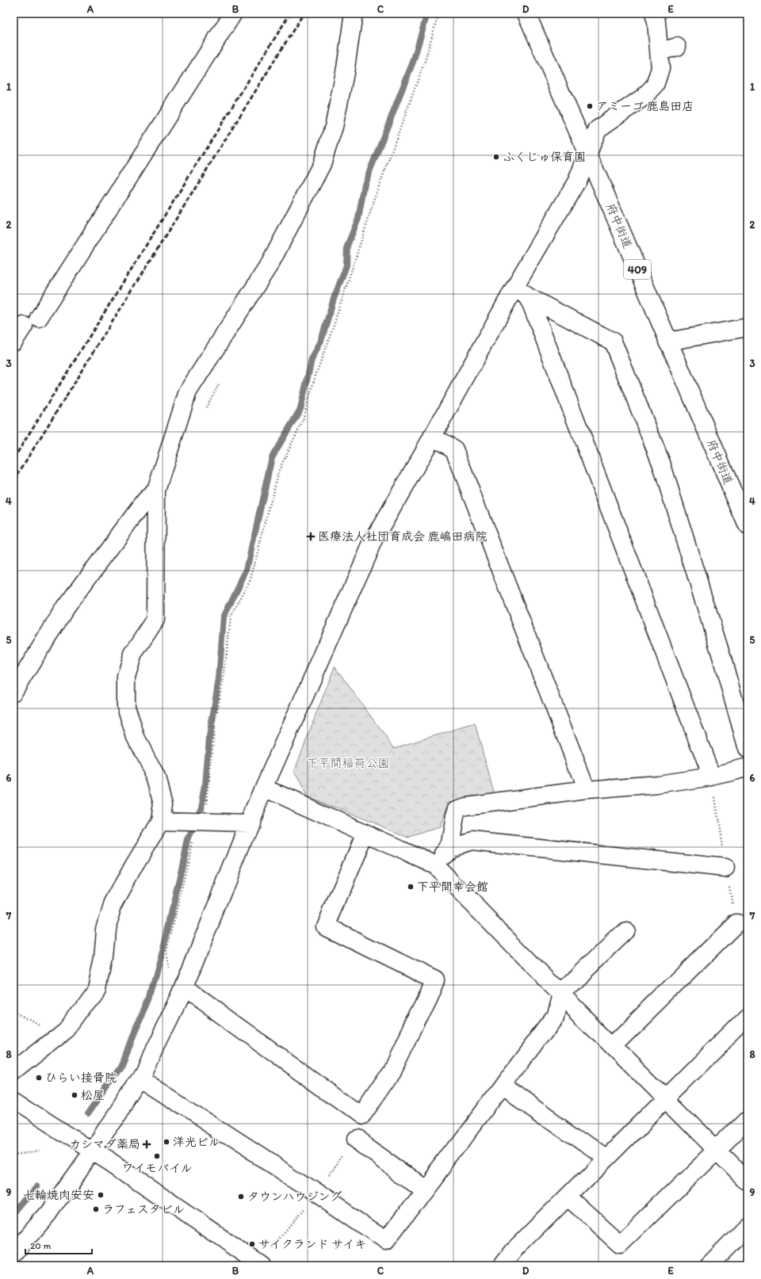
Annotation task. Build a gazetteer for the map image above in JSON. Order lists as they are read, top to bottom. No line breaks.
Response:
{"streets":{"main road":["府中街道","409"]},"parks":["下平間稲荷公園"],"places":{"other":["アミーゴ 鹿島田店","ふくじゅ保育園","下平間幸会館","ひらい接骨院","松屋","洋光ビル","ワイモバイル","七輪焼肉安安","タウンハウジング","ラフェスタビル","サイクランド サイキ"],"health":["医療法人社団育成会 鹿嶋田病院","カシマダ薬局"]},"scale_bar":"20 m","grid":{"columns":["A","B","C","D","E"],"rows":["1","2","3","4","5","6","7","8","9"]}}
